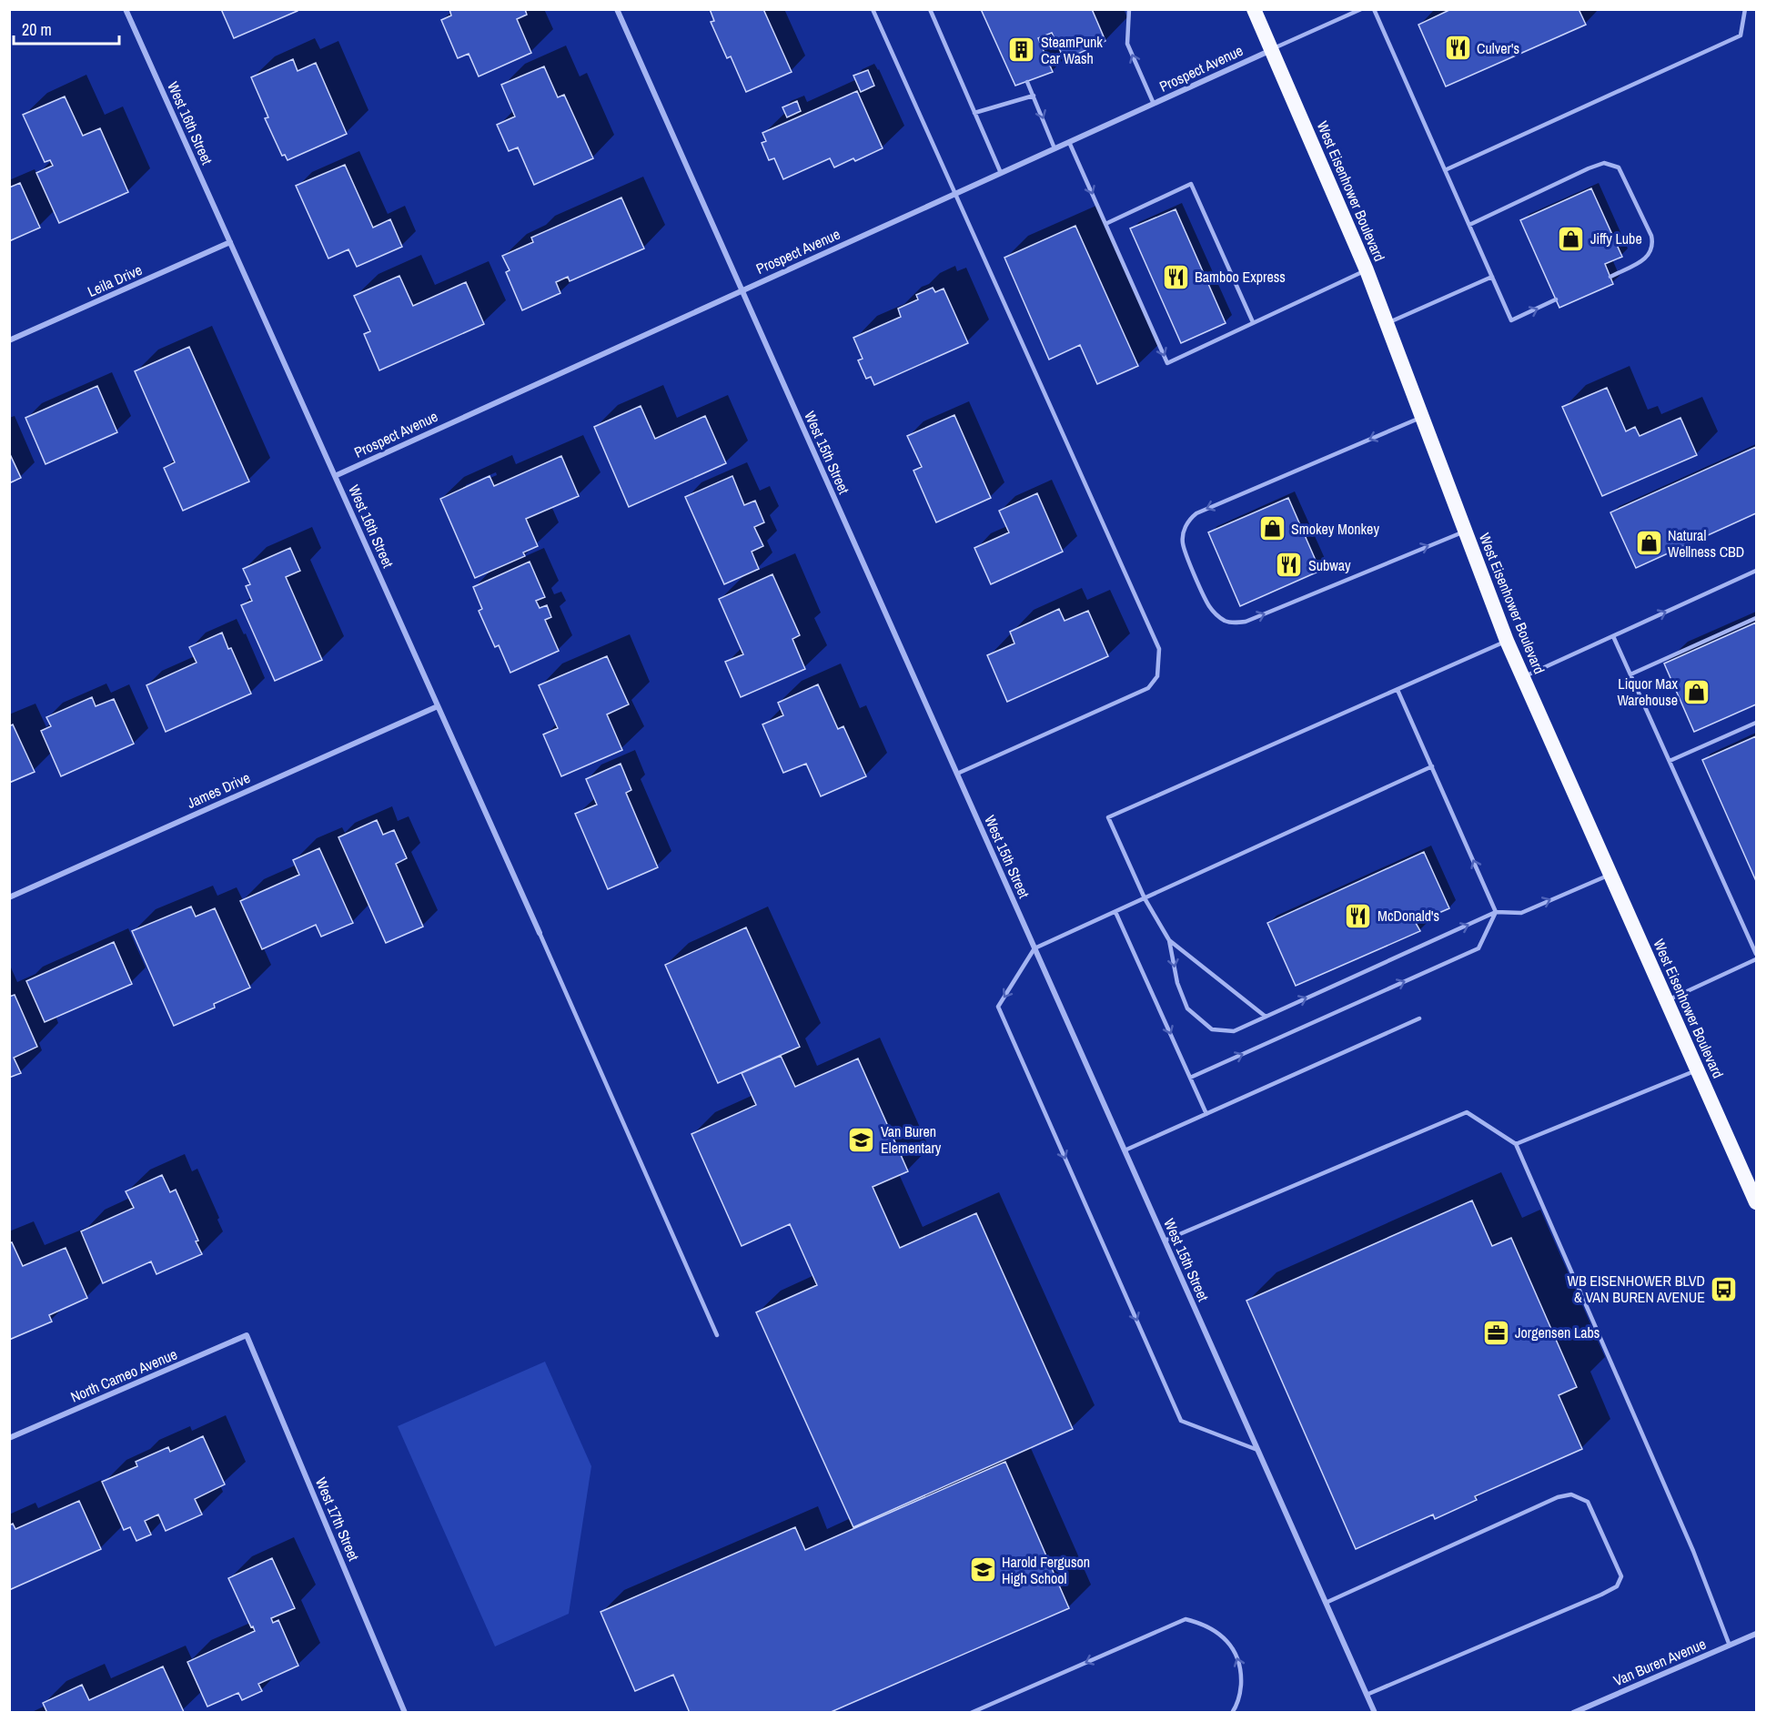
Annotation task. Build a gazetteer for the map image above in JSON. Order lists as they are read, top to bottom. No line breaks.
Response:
{"streets":{"highway":["West Eisenhower Boulevard"],"street":["Prospect Avenue","West 16th Street","Leila Drive","West 15th Street","James Drive","North Cameo Avenue","West 17th Street","Van Buren Avenue"]},"crossings":[["Prospect Avenue","West 16th Street"],["Prospect Avenue","West Eisenhower Boulevard"],["Prospect Avenue","West 15th Street"],["West 16th Street","Leila Drive"],["West 16th Street","James Drive"],["North Cameo Avenue","West 17th Street"]],"places":{"restaurant":["Culver's","Bamboo Express","Subway","McDonald's"],"building":["SteamPunk Car Wash"],"shop":["Jiffy Lube","Smokey Monkey","Natural Wellness CBD","Liquor Max Warehouse"],"school or university":["Van Buren Elementary","Harold Ferguson High School"],"bus stop":["WB EISENHOWER BLVD & VAN BUREN AVENUE"],"office":["Jorgensen Labs"]},"scale_bar":"20 m"}
